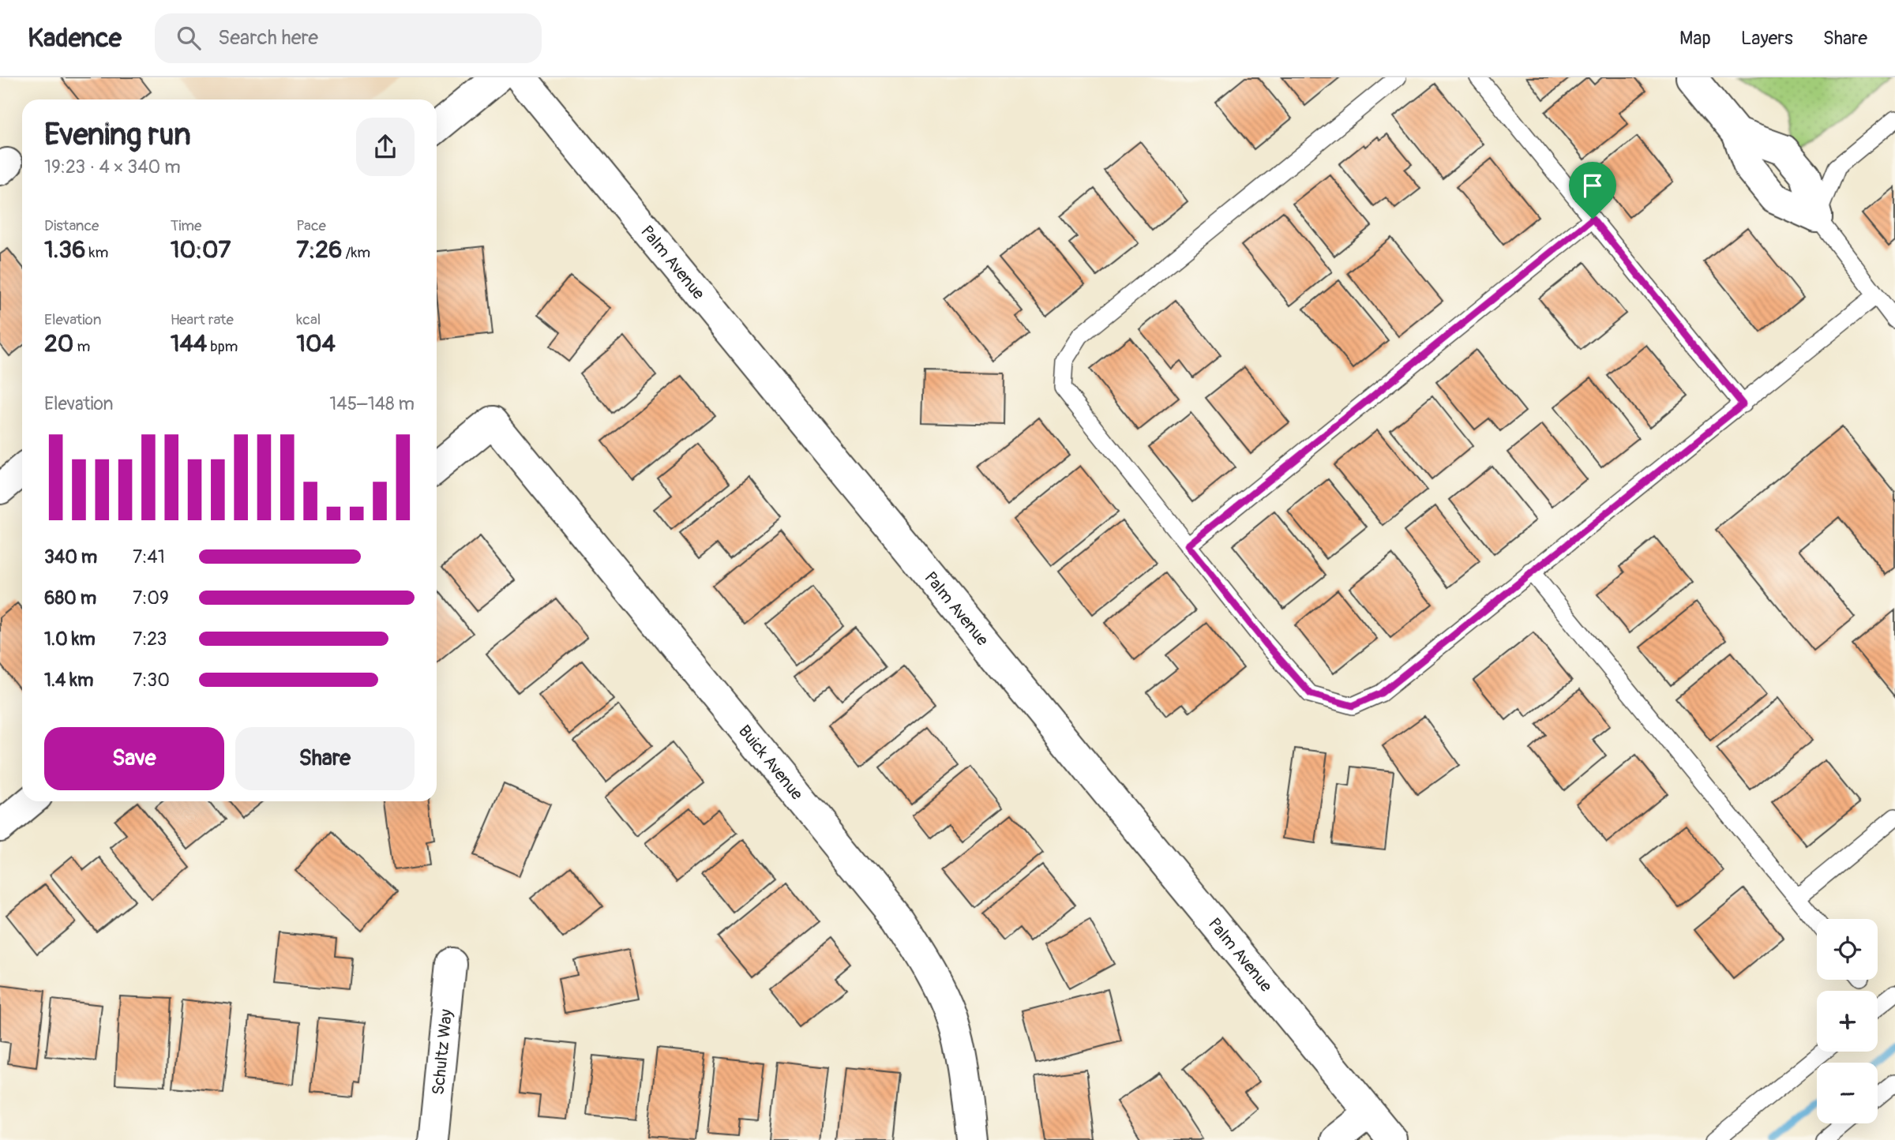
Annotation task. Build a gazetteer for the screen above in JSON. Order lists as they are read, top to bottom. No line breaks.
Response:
{"streets":{"street":["Palm Avenue","Buick Avenue","Schultz Way"]},"page":{"header":"Kadence","search":"Search here","nav":["Map","Layers","Share"],"heading":["Evening run","19:23 · 4 × 340 m"],"stats":[["Distance","1.36 km"],["Time","10:07"],["Pace","7:26 /km"],["Elevation","20 m"],["Heart rate","144 bpm"],["kcal","104"]],"chart":["Elevation","145–148 m"],"list":[{"name":"340 m","note":"7:41"},{"name":"680 m","note":"7:09"},{"name":"1.0 km","note":"7:23"},{"name":"1.4 km","note":"7:30"}],"buttons":["Save","Share"],"map_buttons":["+","−"]}}
